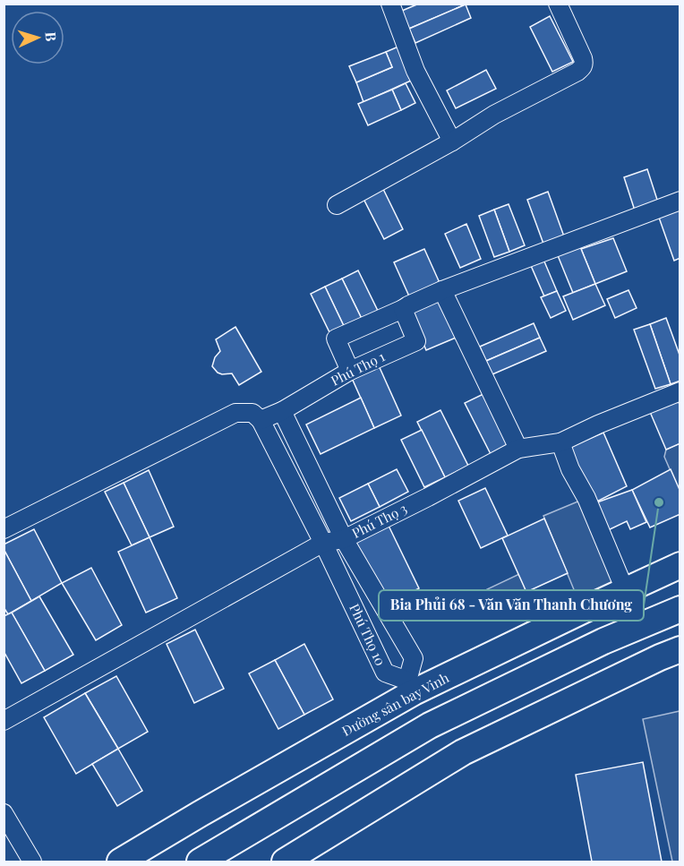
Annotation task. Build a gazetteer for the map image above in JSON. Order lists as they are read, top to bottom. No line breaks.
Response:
{"streets":{"main road":["Đường sân bay Vinh"],"street":["Phú Thọ 1","Phú Thọ 3","Phú Thọ 10"]},"crossings":[["Phú Thọ 1","Phú Thọ 10"],["Phú Thọ 3","Phú Thọ 10"],["Phú Thọ 10","Đường sân bay Vinh"]],"places":["Bia Phủi 68 - Văn Văn Thanh Chương"],"north":"right"}
